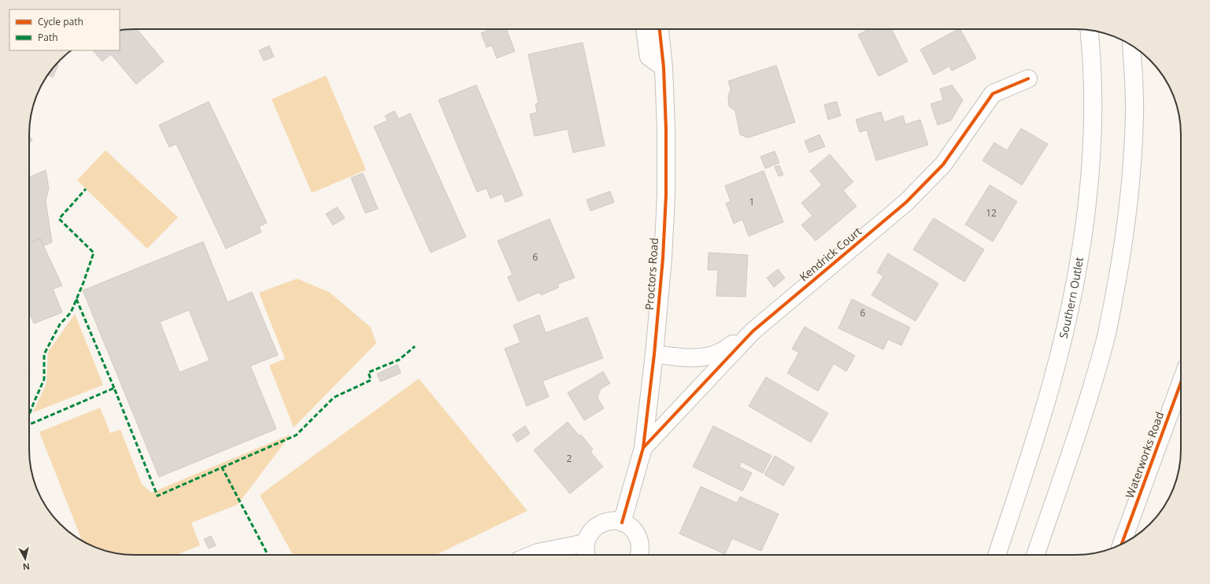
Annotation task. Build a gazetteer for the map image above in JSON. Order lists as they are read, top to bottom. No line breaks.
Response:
{"streets":{"main road":["Kendrick Court","Proctors Road","Southern Outlet","Waterworks Road"]},"crossings":[["Kendrick Court","Proctors Road"]],"house_numbers":["1","12","6","6","2"],"legend":["Cycle path","Path"],"north":"bottom"}
